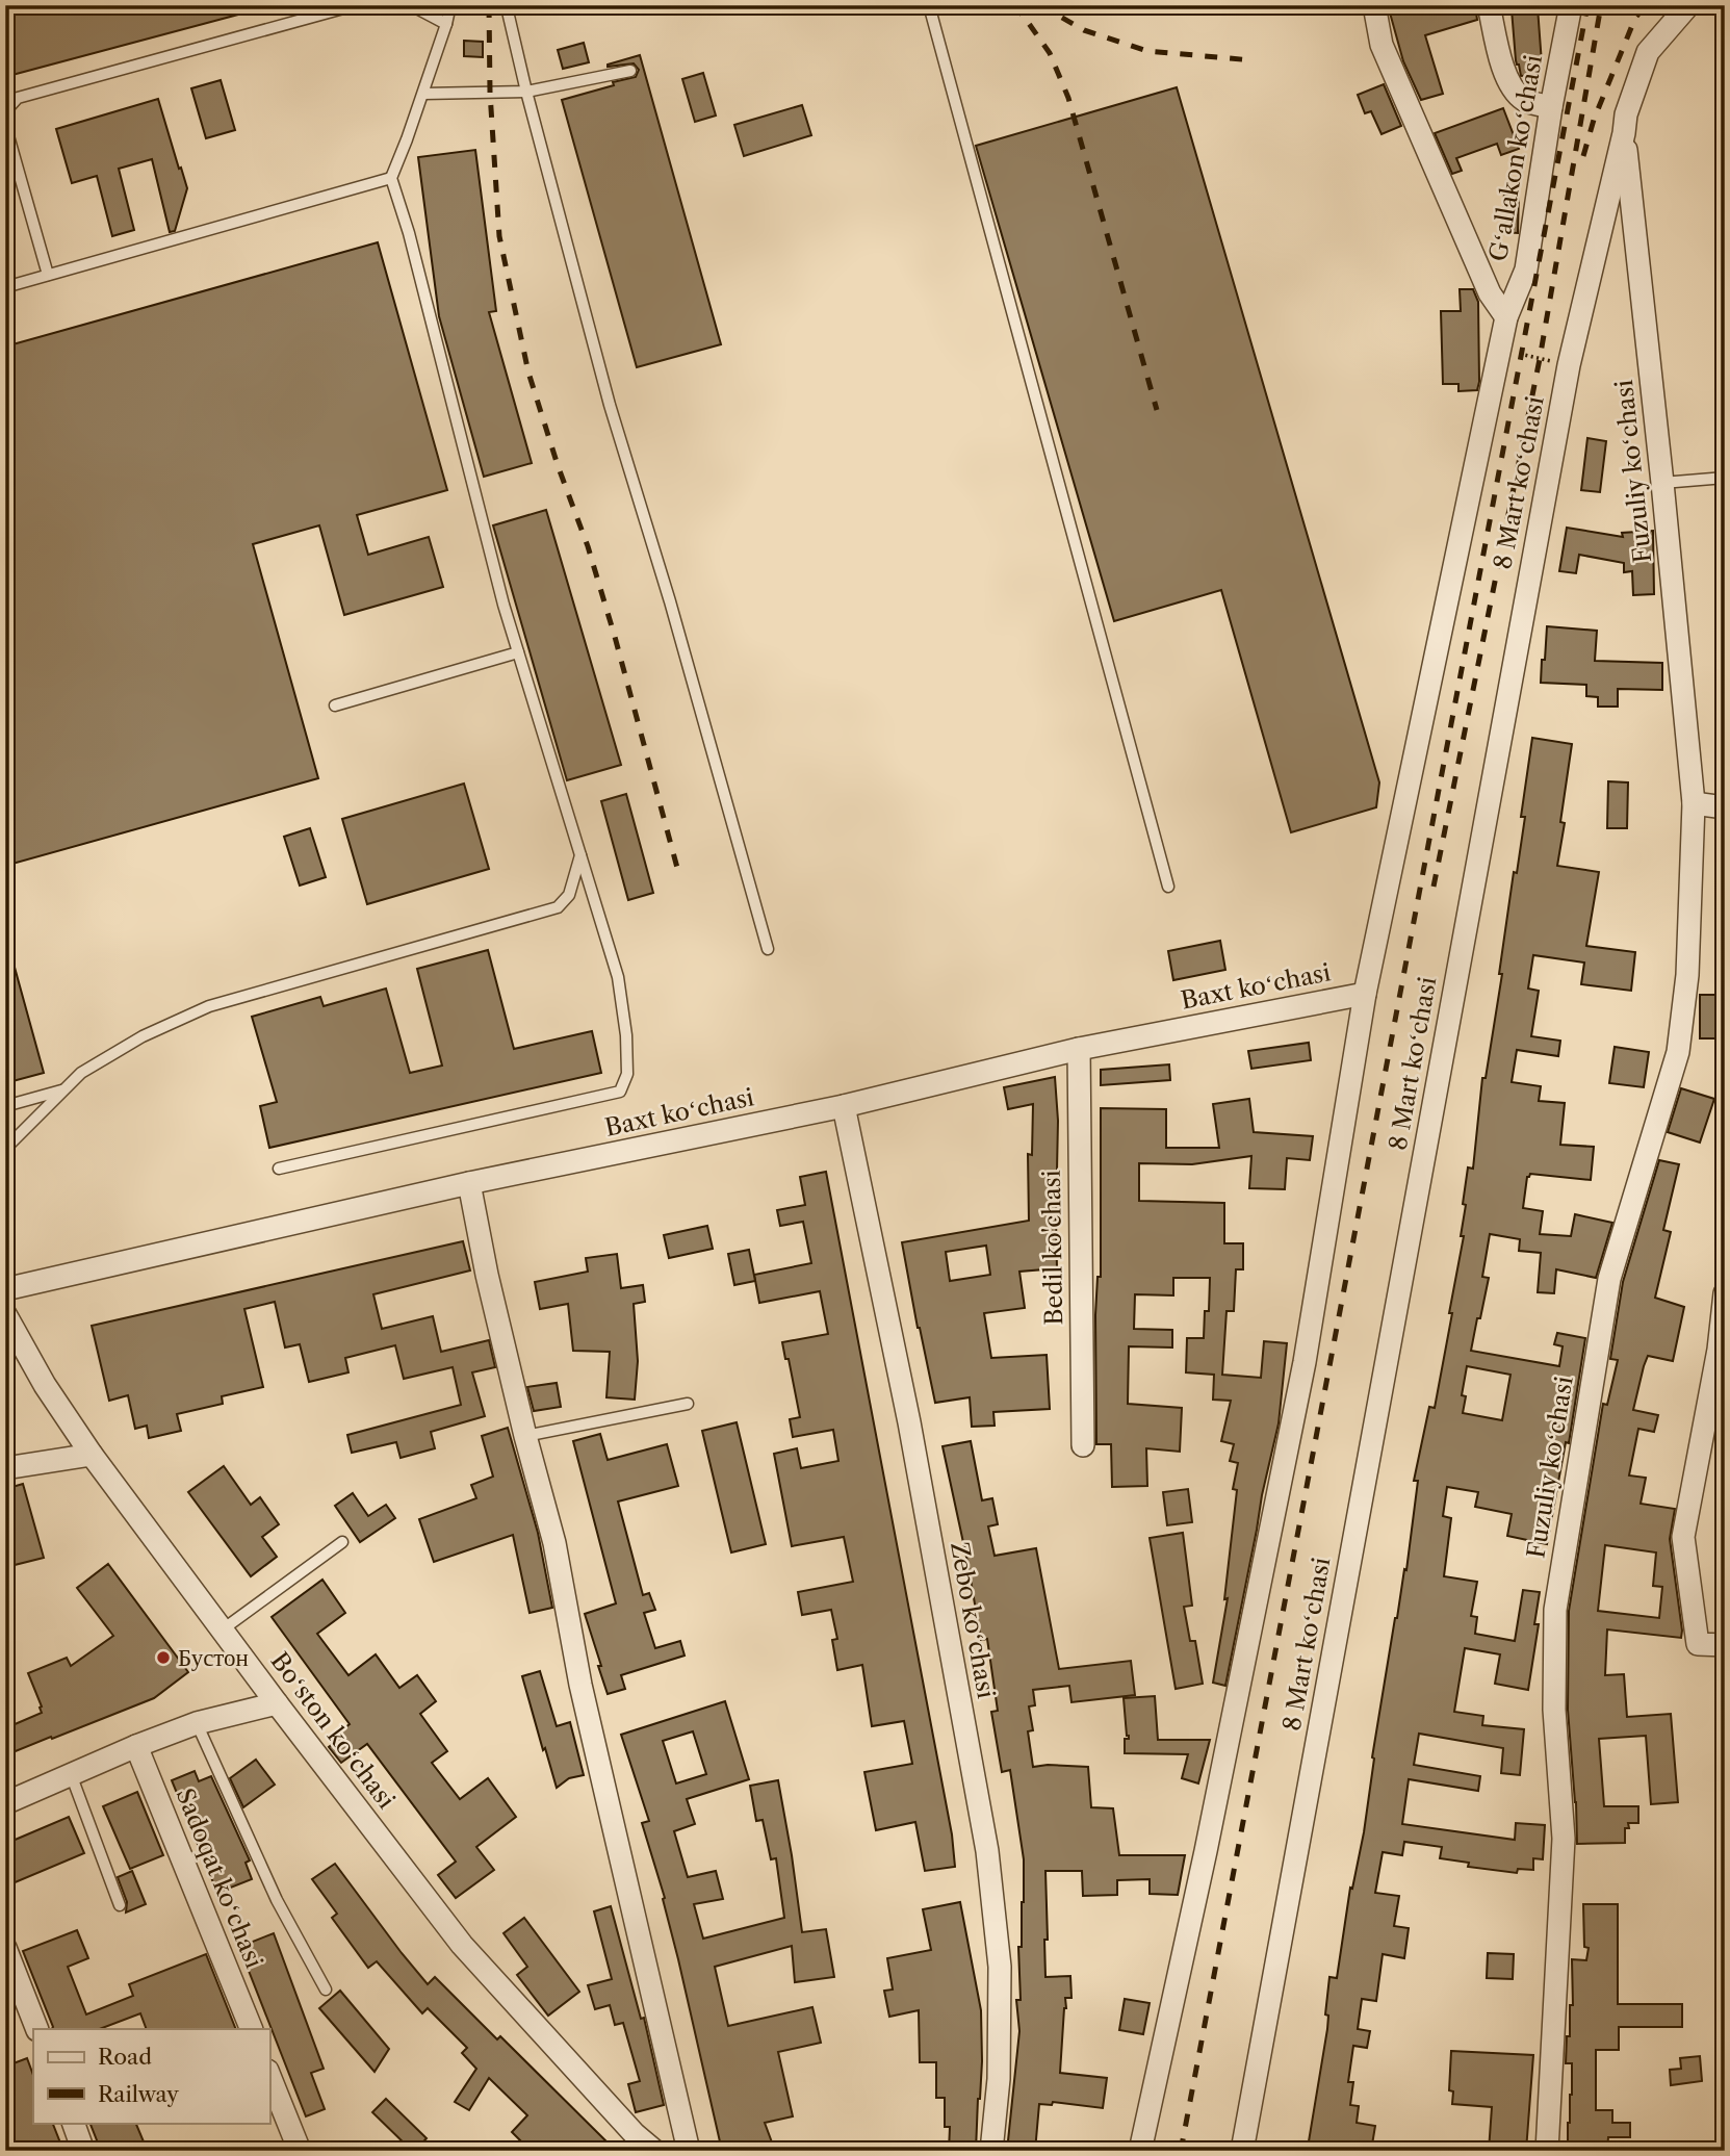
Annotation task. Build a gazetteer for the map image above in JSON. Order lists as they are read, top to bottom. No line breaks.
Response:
{"streets":{"street":["Gʻallakon koʻchasi","Fuzuliy koʻchasi","8 Mart koʻchasi","Baxt koʻchasi","Bedil ko'chasi","Zebo koʻchasi","Boʻston koʻchasi","Sadoqat koʻchasi"]},"crossings":[["Gʻallakon koʻchasi","Baxt koʻchasi"],["Fuzuliy koʻchasi","8 Mart koʻchasi"],["Baxt koʻchasi","Bedil ko'chasi"],["Baxt koʻchasi","Zebo koʻchasi"]],"places":["Бустон"],"legend":["Road","Railway"]}
